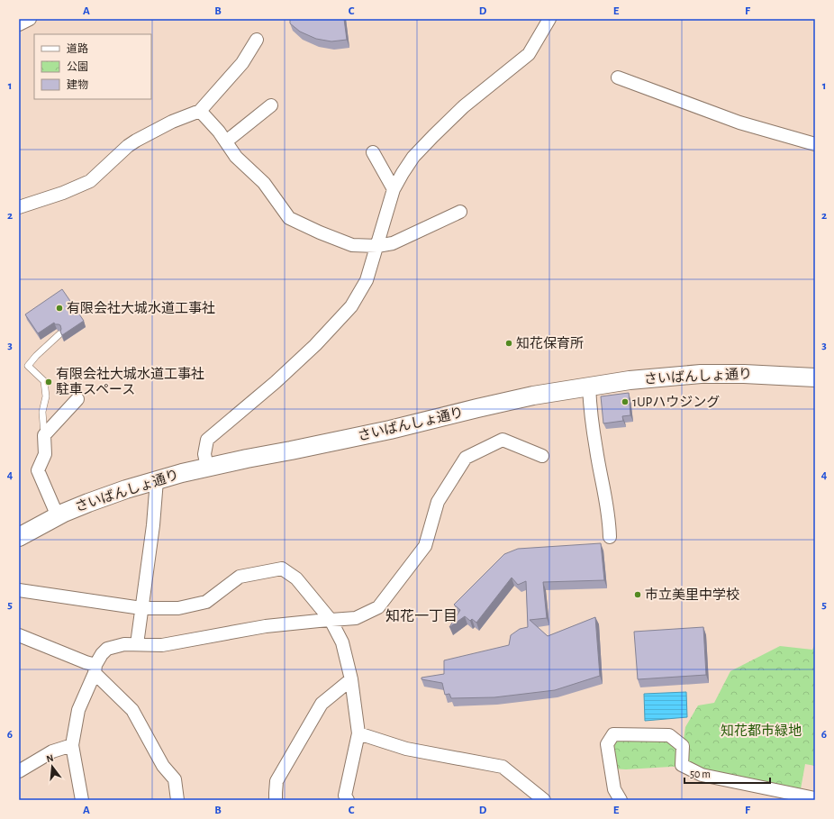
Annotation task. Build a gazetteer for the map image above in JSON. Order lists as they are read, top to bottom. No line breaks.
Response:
{"streets":{"main road":["さいばんしょ通り"]},"districts":["知花一丁目"],"parks":["知花都市緑地"],"places":["有限会社大城水道工事社","知花保育所","有限会社大城水道工事社 駐車スペース","1UPハウジング","市立美里中学校"],"legend":["道路","公園","建物"],"scale_bar":"50 m","north":"top","grid":{"columns":["A","B","C","D","E","F"],"rows":["1","2","3","4","5","6"]}}
